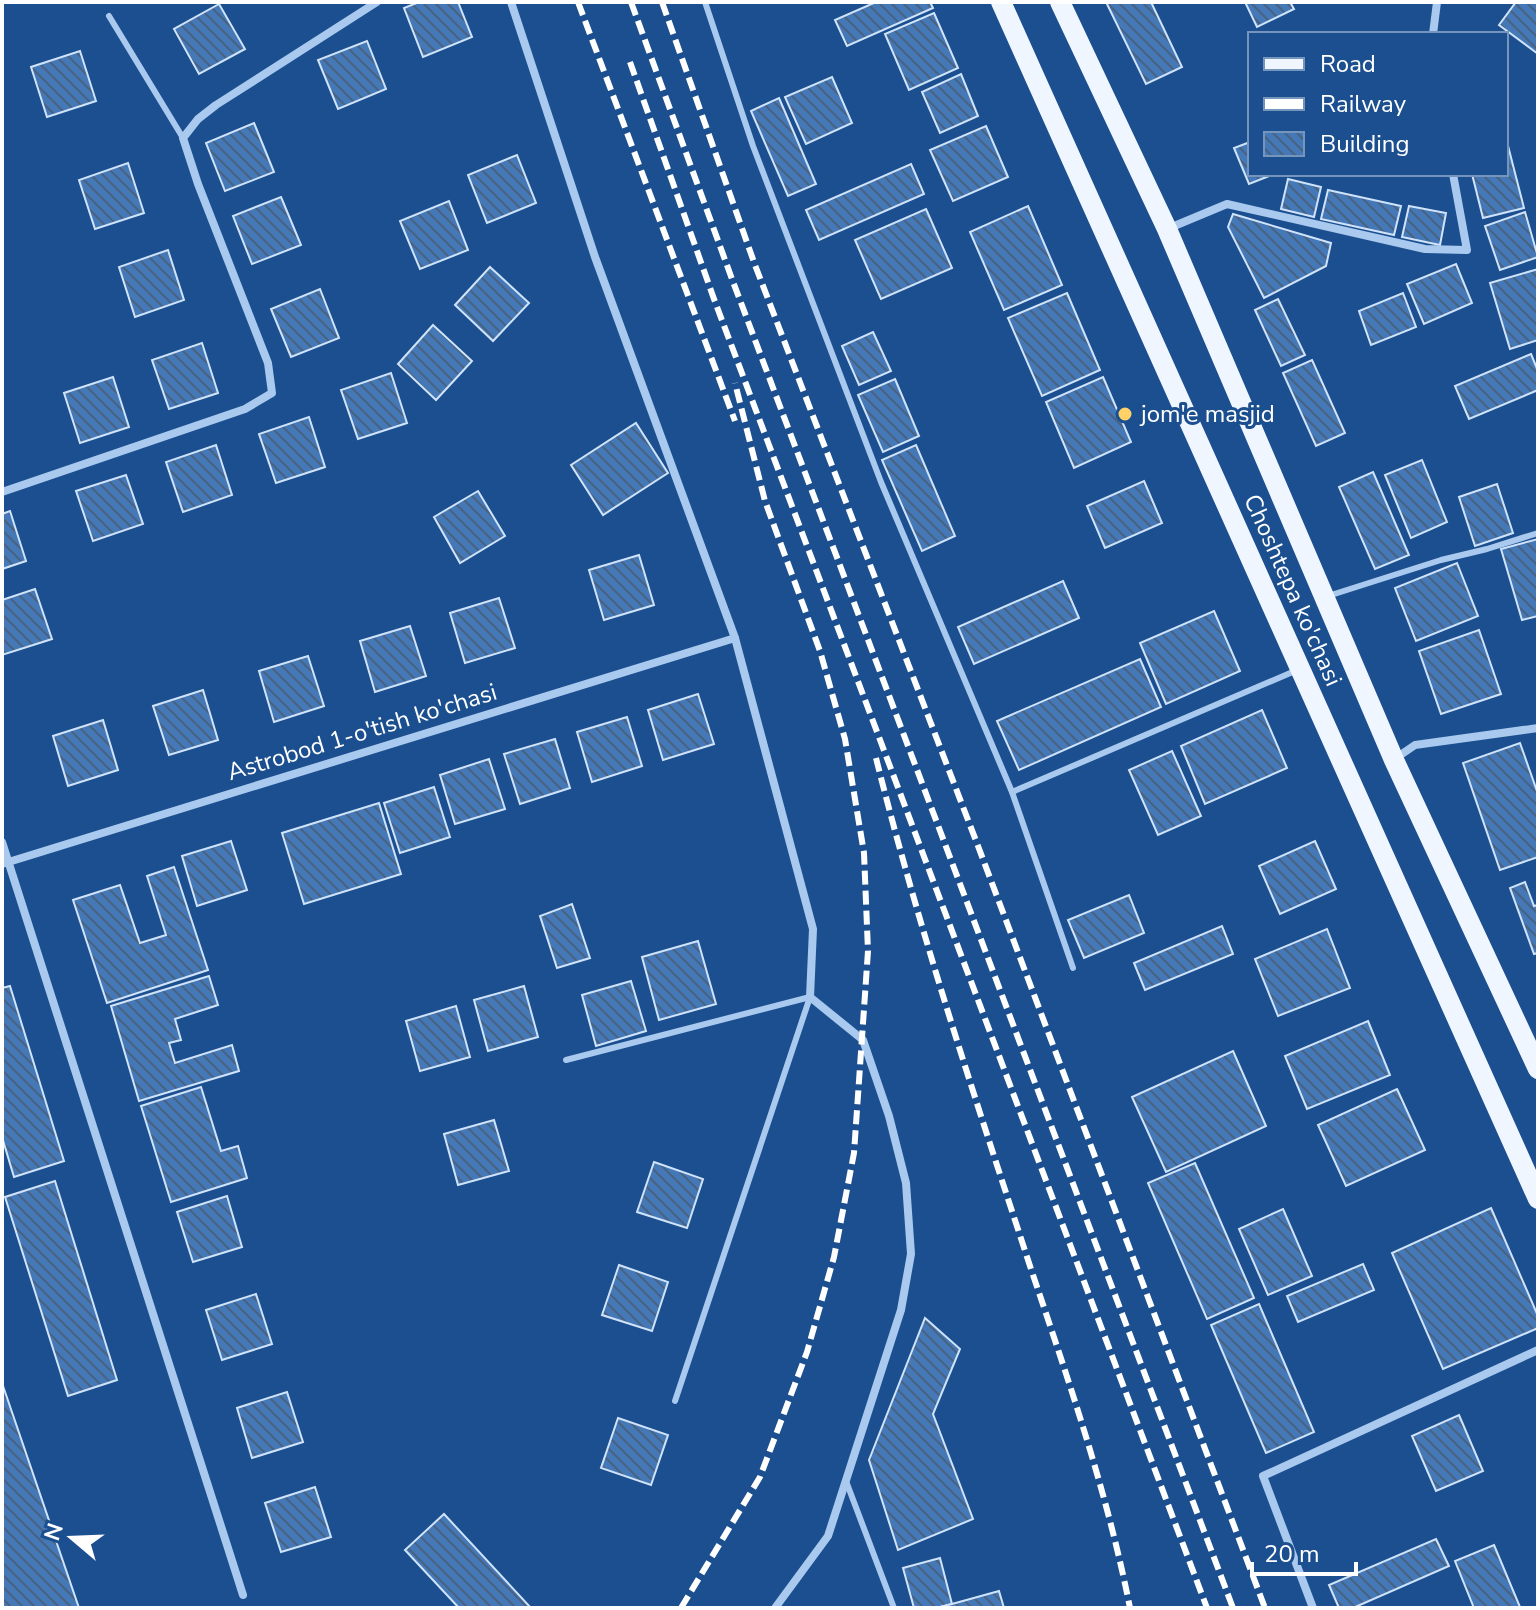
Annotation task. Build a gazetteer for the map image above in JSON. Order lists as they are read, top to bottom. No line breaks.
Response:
{"streets":{"main road":["Choshtepa ko'chasi"],"street":["Astrobod 1-o'tish ko'chasi"]},"places":["jom'e masjid"],"legend":["Road","Railway","Building"],"scale_bar":"20 m","north":"left"}
